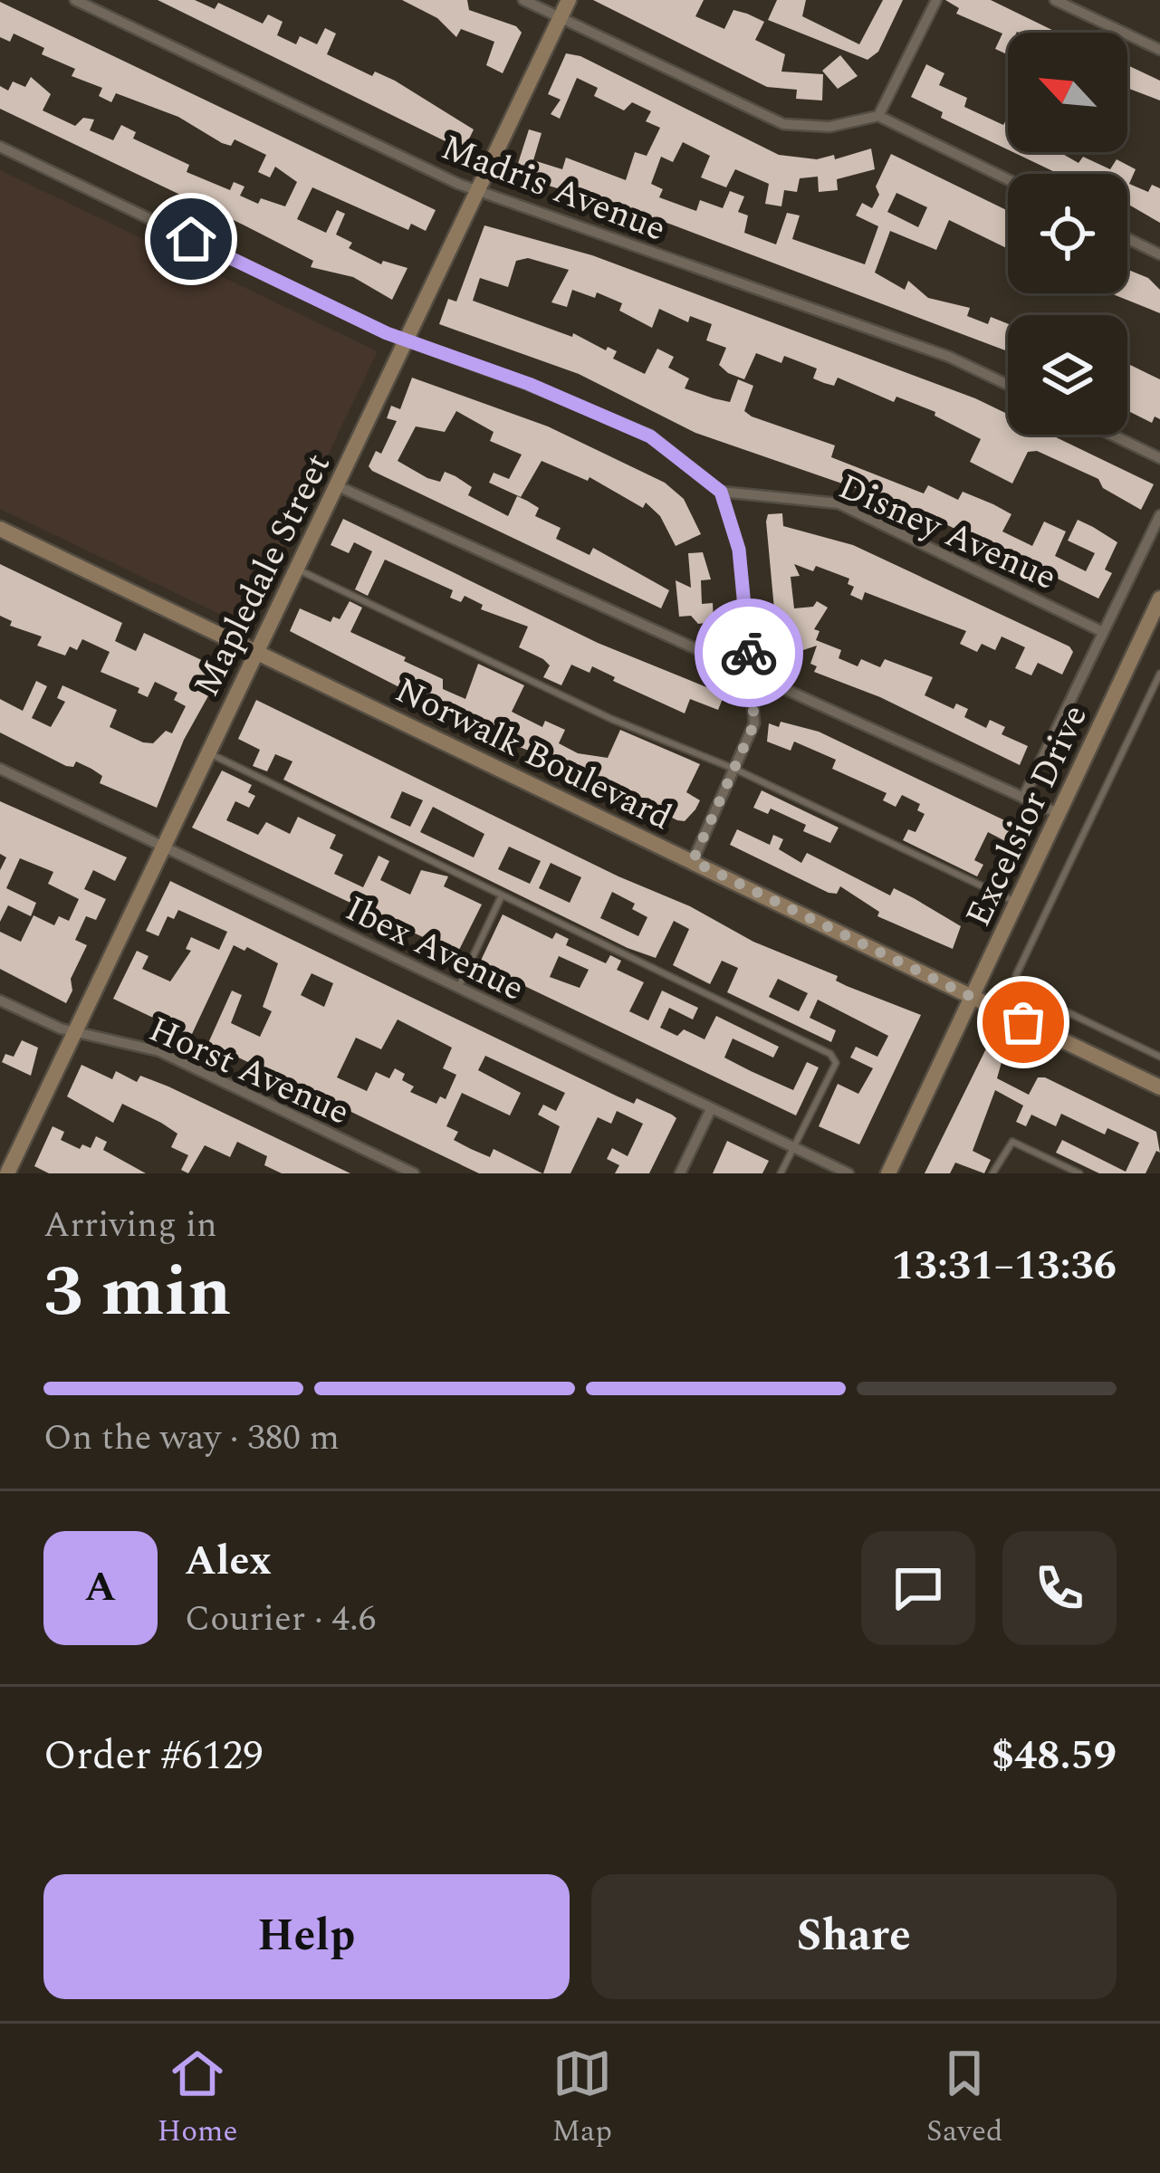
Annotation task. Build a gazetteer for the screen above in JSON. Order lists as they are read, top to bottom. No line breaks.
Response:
{"streets":{"street":["Madris Avenue","Disney Avenue","Mapledale Street","Norwalk Boulevard","Excelsior Drive","Ibex Avenue","Horst Avenue"]},"crossings":[["Madris Avenue","Mapledale Street"],["Disney Avenue","Excelsior Drive"],["Mapledale Street","Norwalk Boulevard"],["Mapledale Street","Ibex Avenue"],["Mapledale Street","Horst Avenue"],["Norwalk Boulevard","Excelsior Drive"]],"north":"top left","page":{"heading":["3 min","Arriving in","13:31–13:36"],"panel":["Alex","Courier · 4.6","Order #6129","$48.59"],"bar":"On the way · 380 m","round":"A","buttons":["Help","Share"],"tabs":["Home","Map","Saved"]}}
